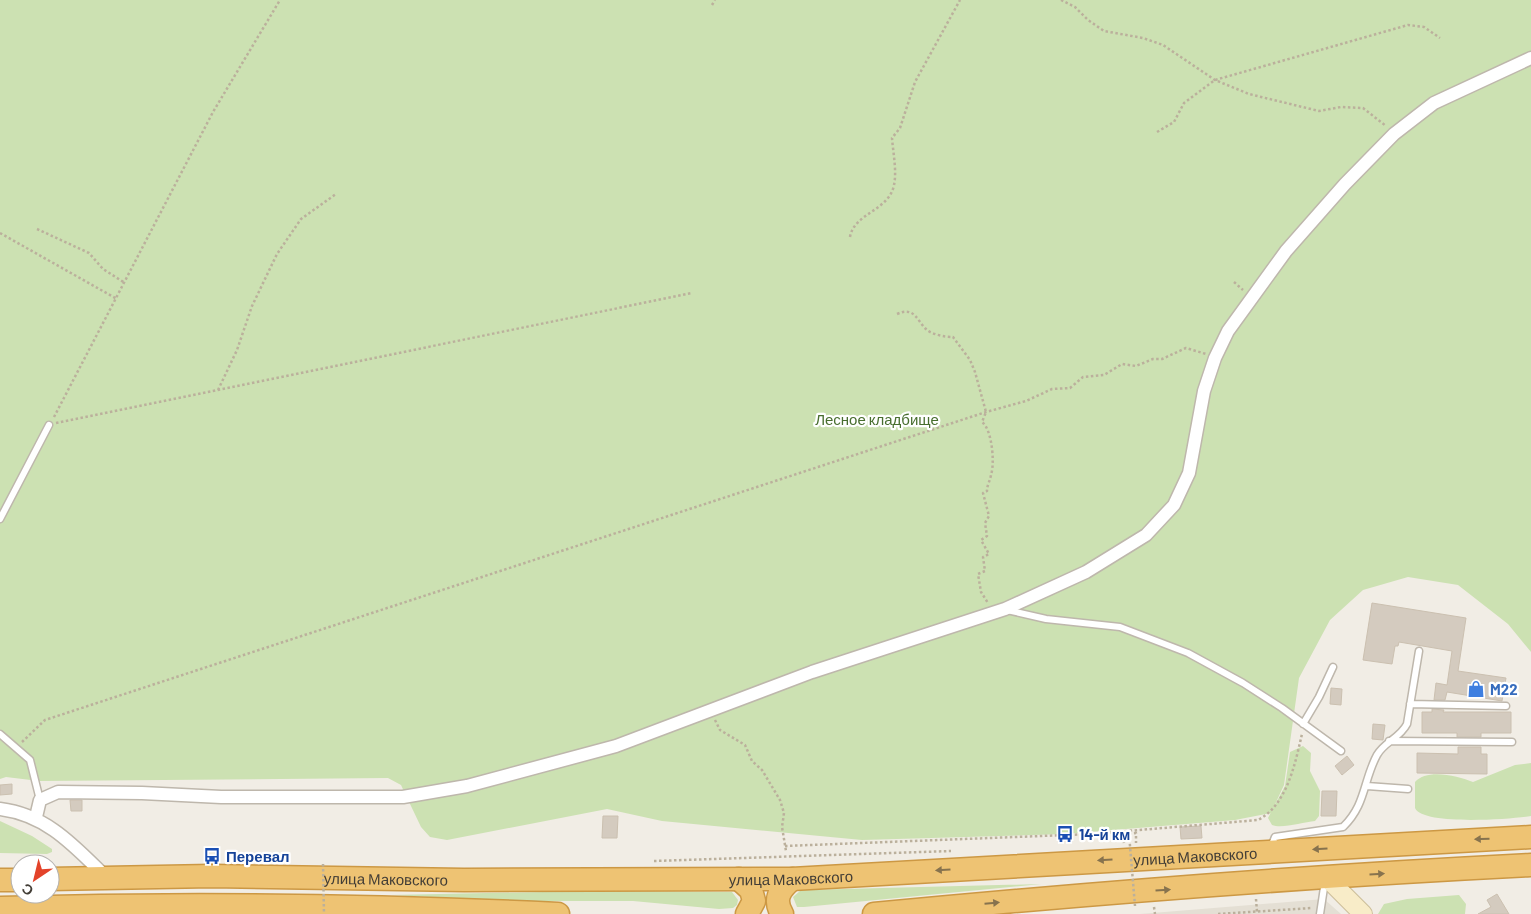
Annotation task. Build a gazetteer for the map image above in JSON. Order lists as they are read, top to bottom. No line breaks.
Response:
{"streets":{"highway":["улица Маковского"]},"parks":["Лесное кладбище"],"places":{"shop":["M22"],"bus stop":["14-й км","Перевал"]},"north":"bottom left"}
